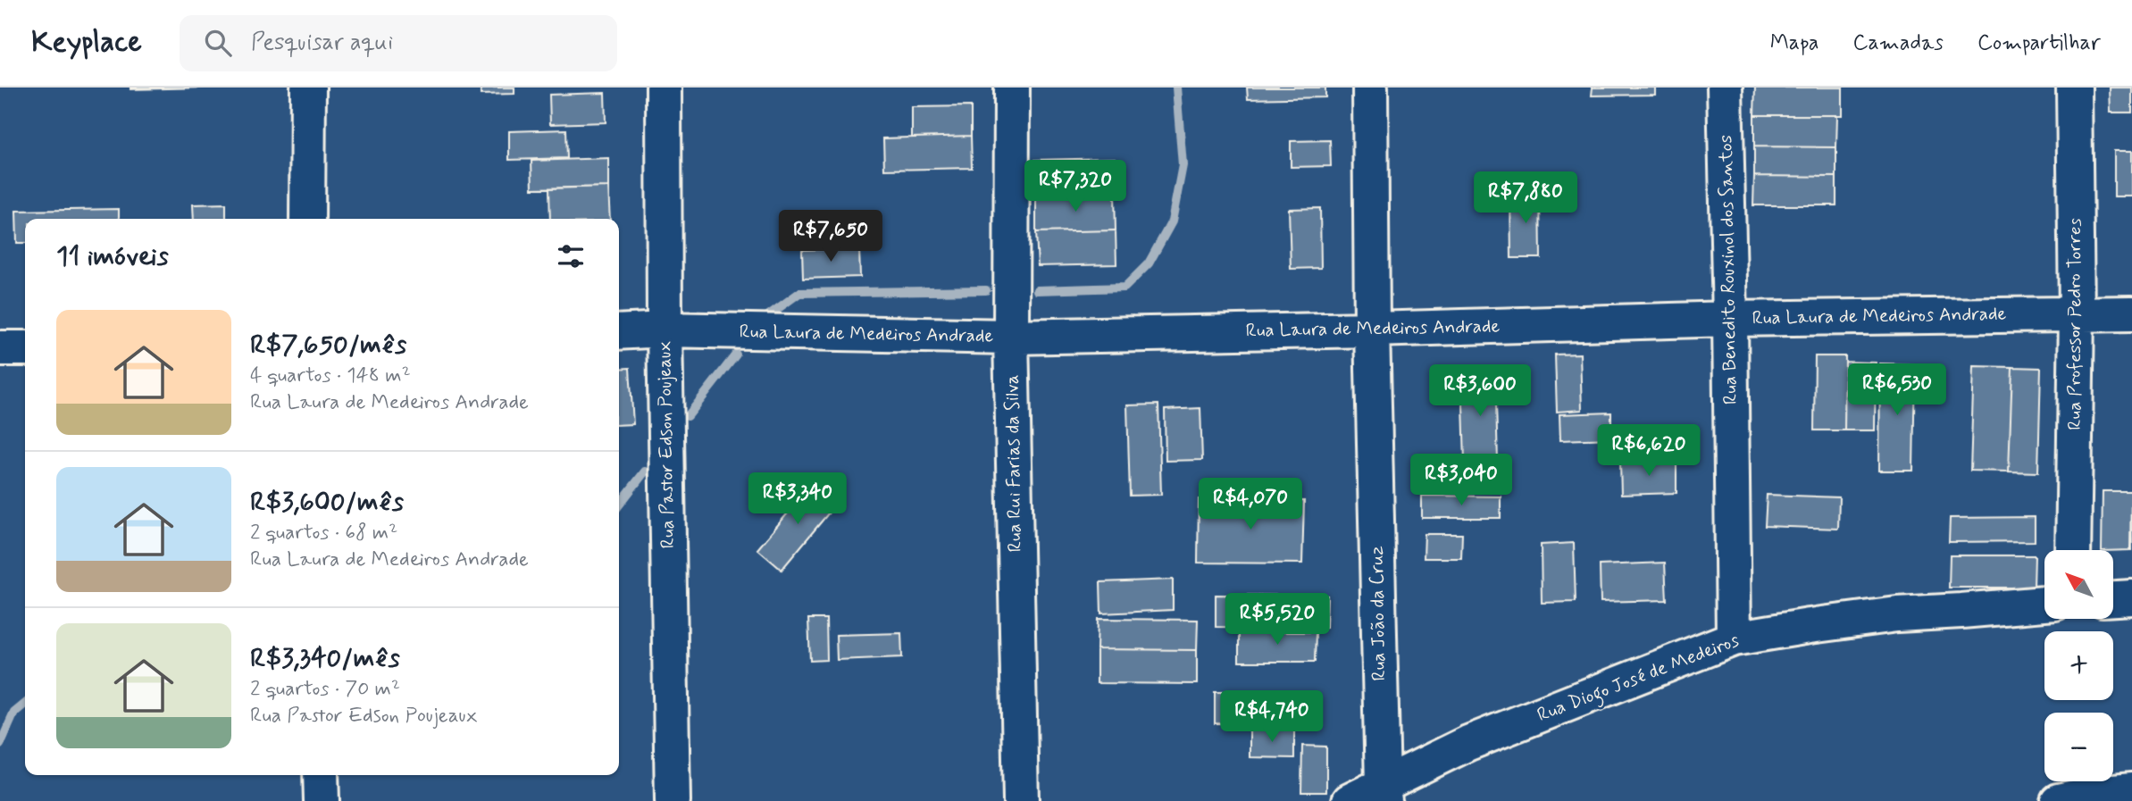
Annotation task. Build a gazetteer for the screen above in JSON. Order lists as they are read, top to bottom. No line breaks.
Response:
{"streets":{"street":["Rua Benedito Rouxinol dos Santos","Rua Laura de Medeiros Andrade","Rua Professor Pedro Torres","Rua Pastor Edson Poujeaux","Rua Rui Farias da Silva","Rua João da Cruz","Rua Diogo José de Medeiros"]},"crossings":[["Rua Benedito Rouxinol dos Santos","Rua Laura de Medeiros Andrade"],["Rua Benedito Rouxinol dos Santos","Rua Diogo José de Medeiros"],["Rua Laura de Medeiros Andrade","Rua Professor Pedro Torres"],["Rua Laura de Medeiros Andrade","Rua Pastor Edson Poujeaux"],["Rua Laura de Medeiros Andrade","Rua Rui Farias da Silva"],["Rua Laura de Medeiros Andrade","Rua João da Cruz"],["Rua João da Cruz","Rua Diogo José de Medeiros"]],"north":"top left","page":{"header":"Keyplace","search":"Pesquisar aqui","nav":["Mapa","Camadas","Compartilhar"],"price":["R$7,320","R$7,880","R$7,650","R$6,530","R$3,600","R$6,620","R$3,040","R$3,340","R$4,070","R$5,520","R$4,740"],"heading":"11 imóveis","list":[{"name":"R$7,650/mês","note":"4 quartos · 148 m² · Rua Laura de Medeiros Andrade"},{"name":"R$3,600/mês","note":"2 quartos · 68 m² · Rua Laura de Medeiros Andrade"},{"name":"R$3,340/mês","note":"2 quartos · 70 m² · Rua Pastor Edson Poujeaux"}],"map_buttons":["+","−"]}}
